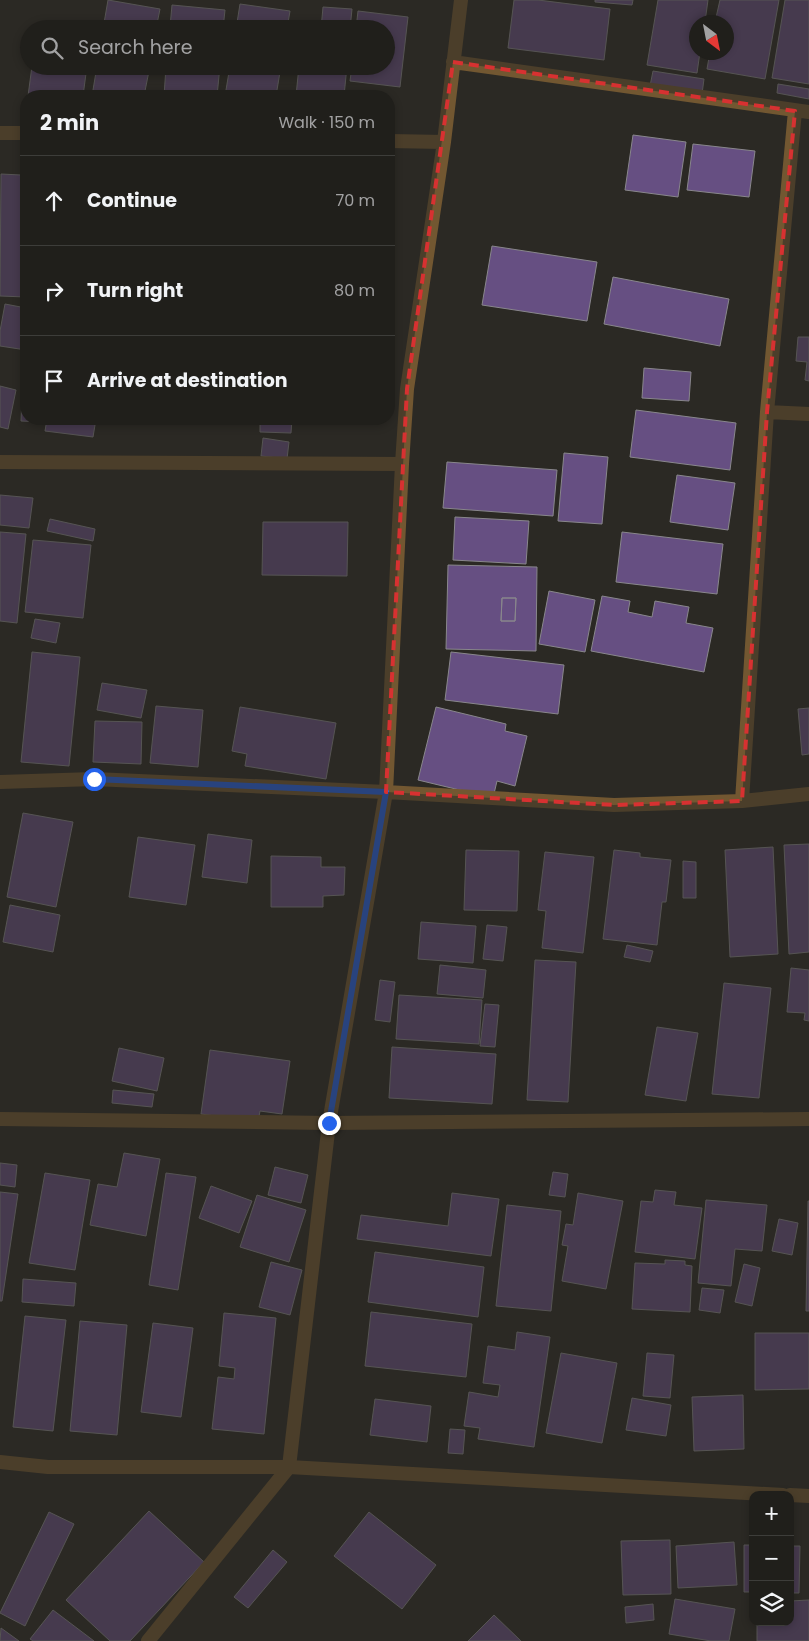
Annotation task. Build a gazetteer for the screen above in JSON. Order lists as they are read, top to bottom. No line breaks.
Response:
{"north":"bottom right","page":{"search":"Search here","heading":["2 min","Walk · 150 m"],"list":[["Continue","70 m"],["Turn right","80 m"],"Arrive at destination"],"map_buttons":["+","−"]}}
